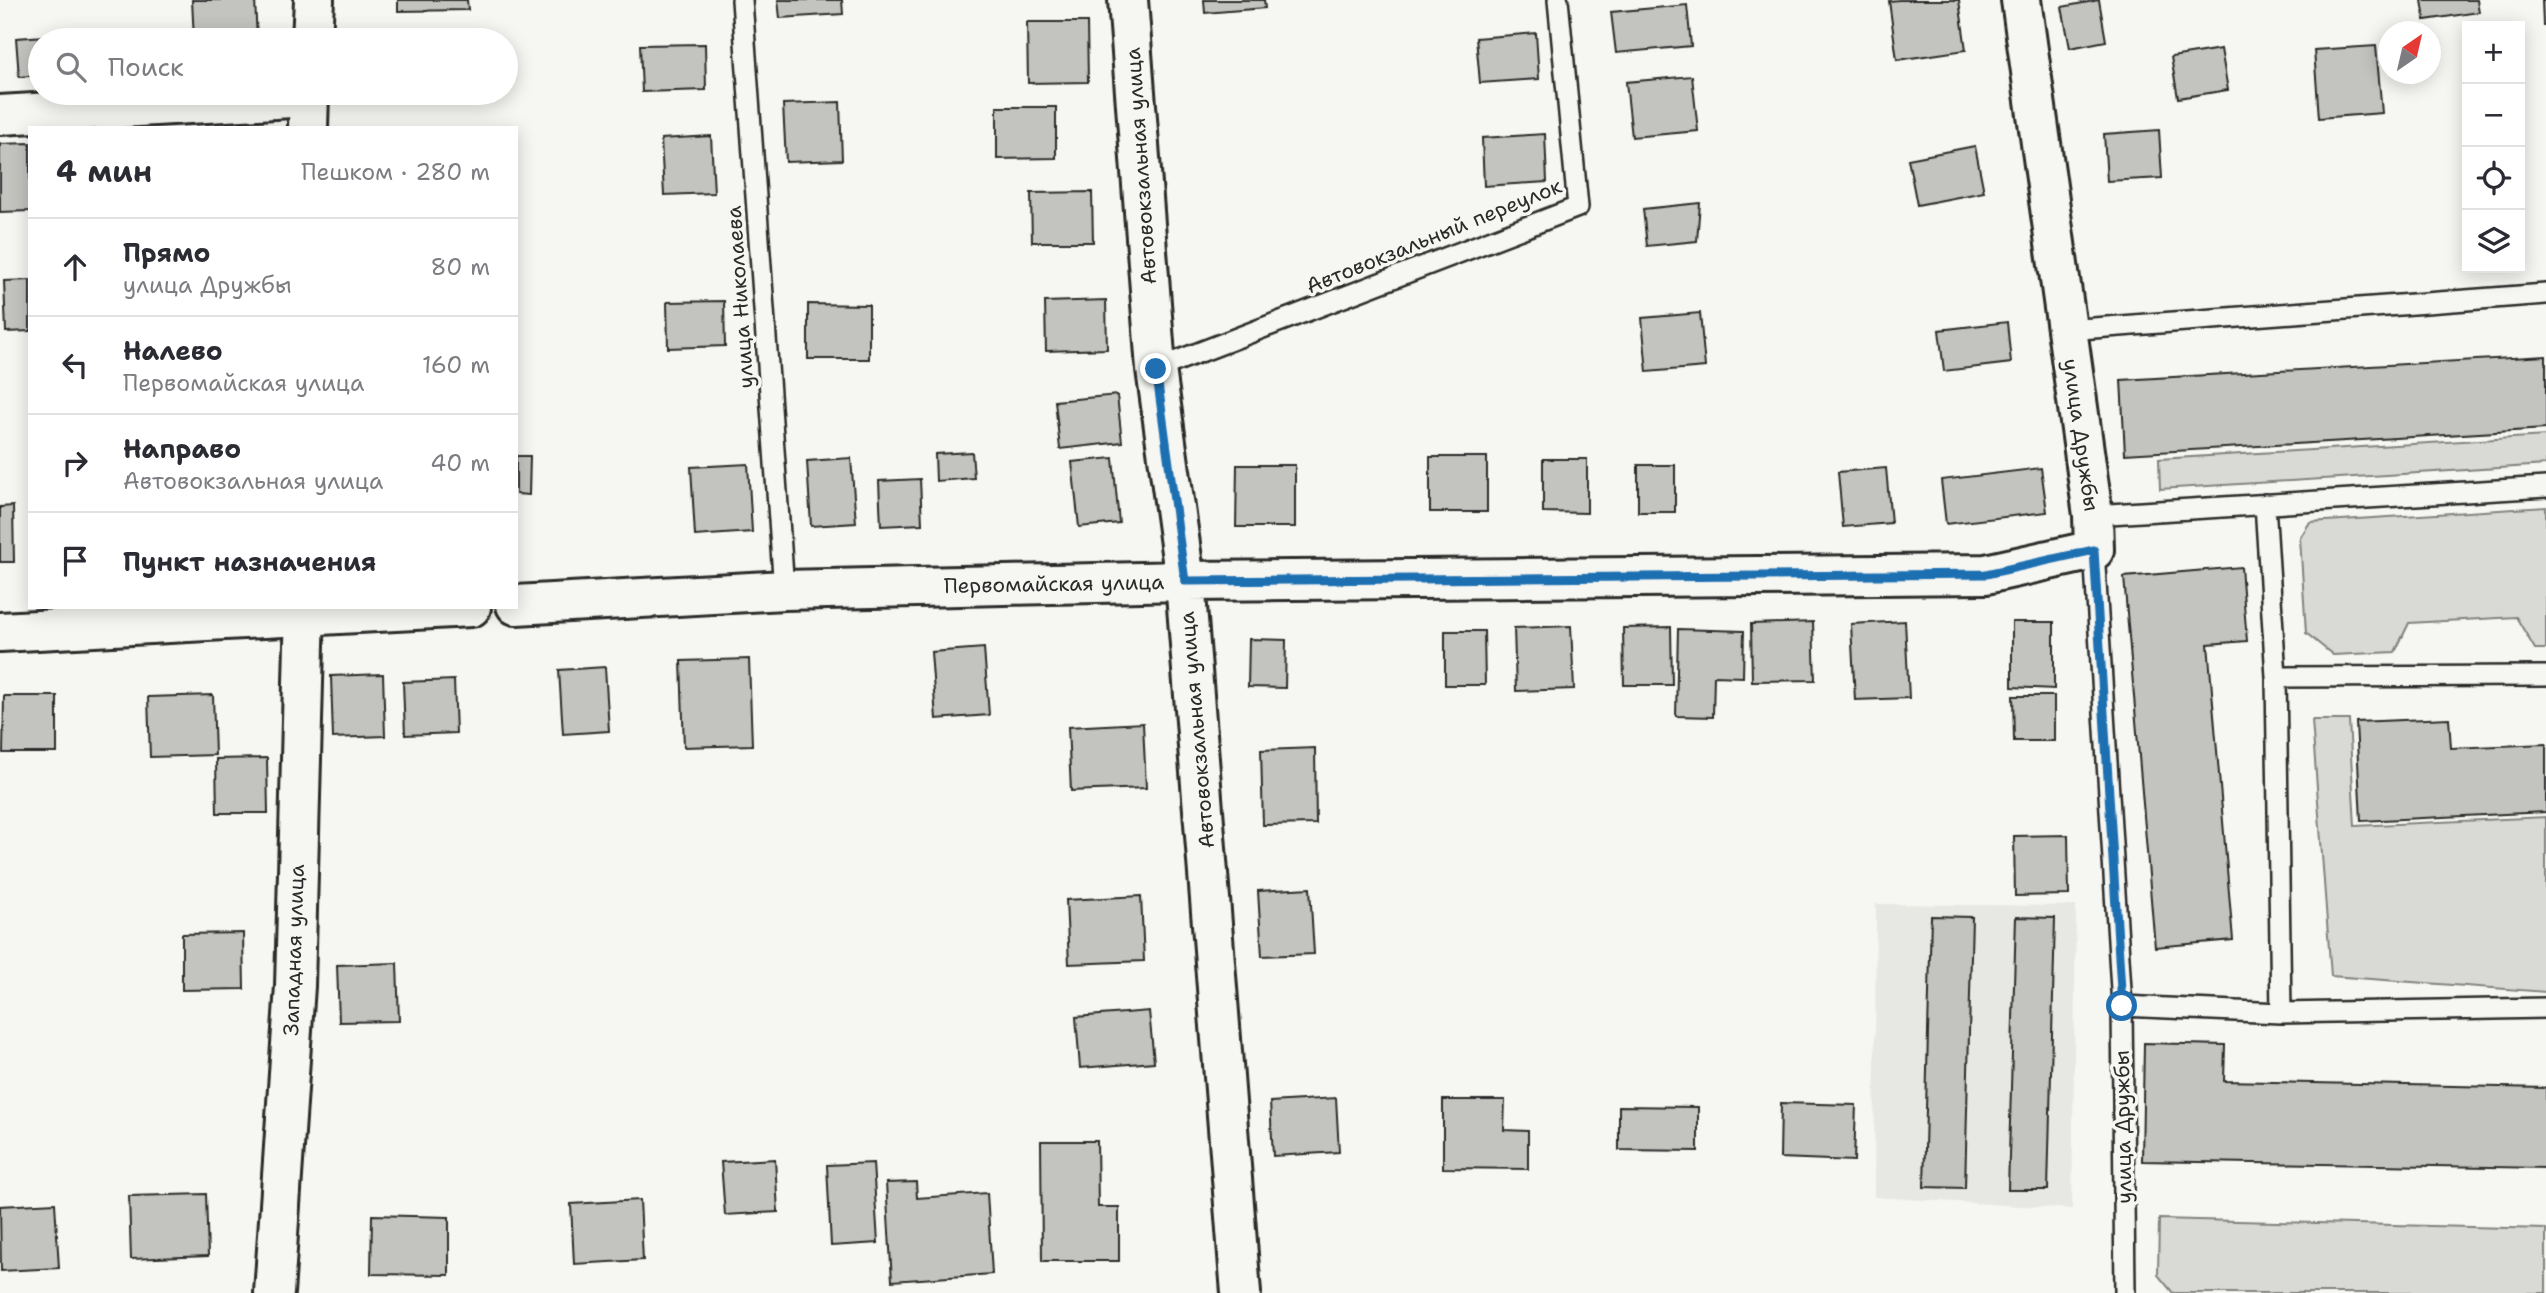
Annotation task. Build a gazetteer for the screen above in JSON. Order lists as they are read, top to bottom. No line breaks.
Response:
{"streets":{"street":["Автовокзальная улица","улица Дружбы","Первомайская улица","Западная улица"],"lane":["Автовокзальный переулок","улица Николаева"]},"crossings":[["Автовокзальная улица","Автовокзальный переулок"],["Автовокзальная улица","Первомайская улица"],["улица Николаева","Первомайская улица"],["улица Дружбы","Первомайская улица"]],"north":"top right","page":{"map_buttons":["+","−"],"search":"Поиск","heading":["4 мин","Пешком · 280 m"],"list":[["Прямо","улица Дружбы","80 m"],["Налево","Первомайская улица","160 m"],["Направо","Автовокзальная улица","40 m"],"Пункт назначения"]}}
